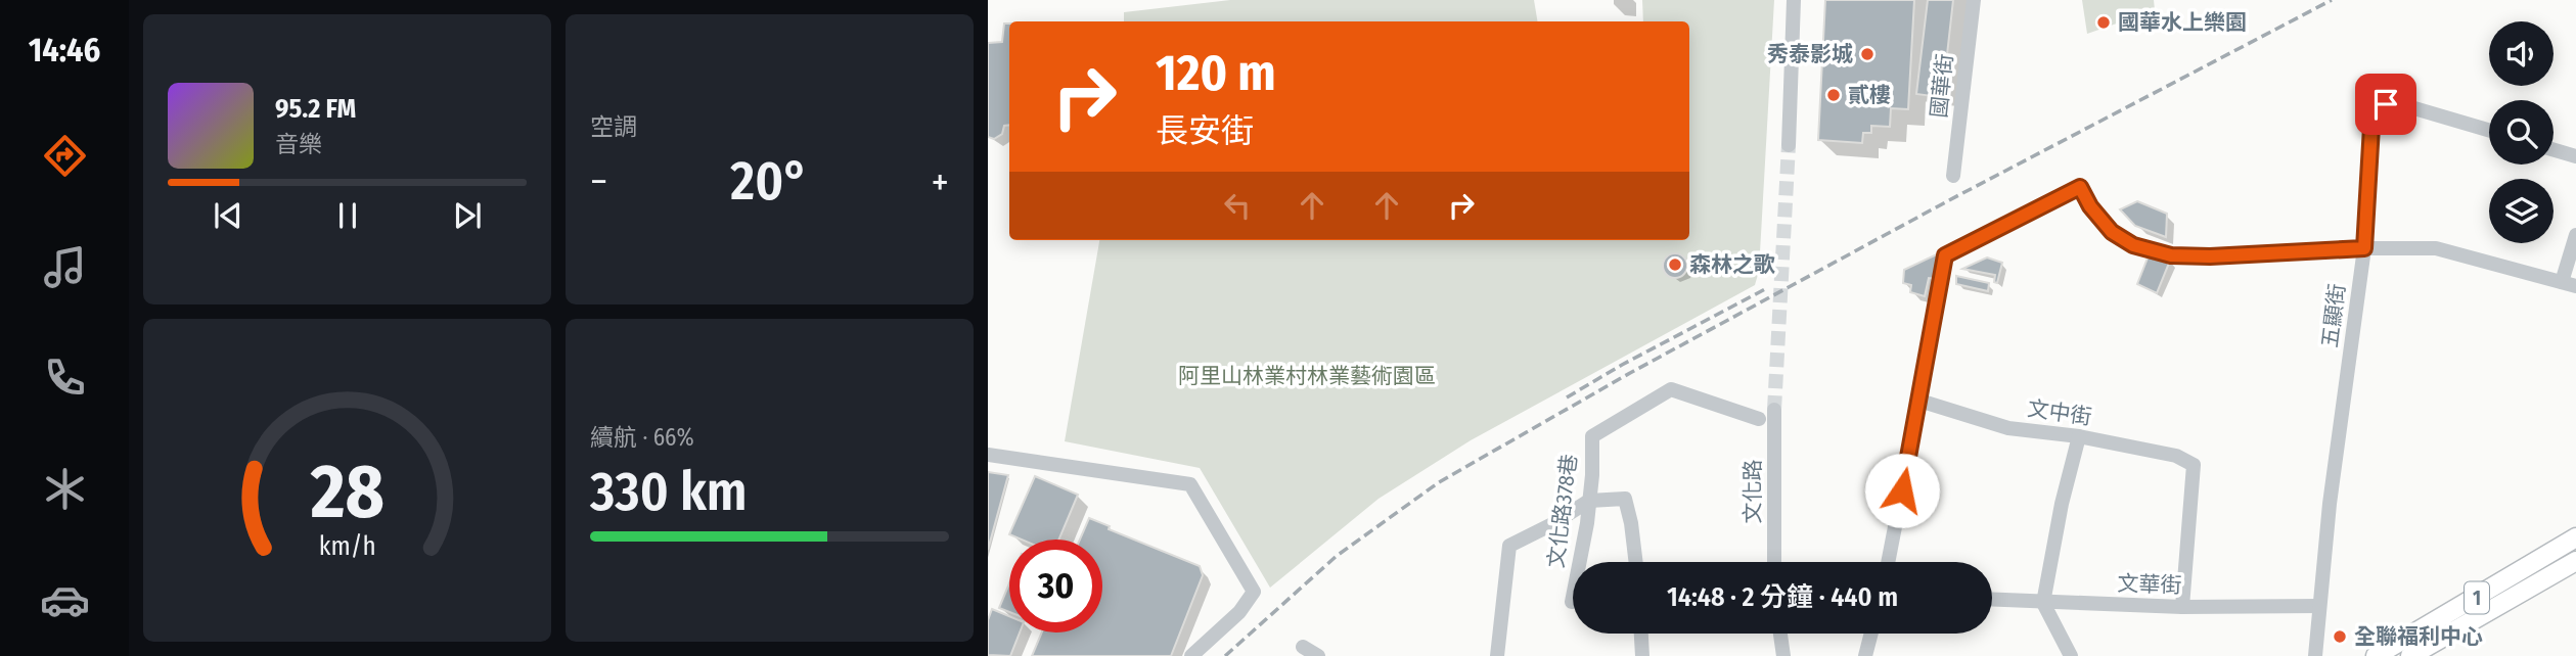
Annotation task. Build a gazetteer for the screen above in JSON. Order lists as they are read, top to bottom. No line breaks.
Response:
{"streets":{"main road":["1"],"street":["國華街","五顯街","文中街","文化路","文化路378巷","文華街"]},"crossings":[["五顯街","文華街"],["文中街","文華街"]],"parks":["阿里山林業村林業藝術園區"],"places":["國華水上樂園","秀泰影城","貳樓","森林之歌","全聯福利中心"],"page":{"tabs":"14:46","tile":["空調",["續航 · 66%","330 km"]],"turn":["120 m","長安街"],"song":["95.2 FM","音樂"],"heat":["−","20°","+"],"limit":"30","trip":"14:48 · 2 分鐘 · 440 m","gauge":["28","km/h"]}}
